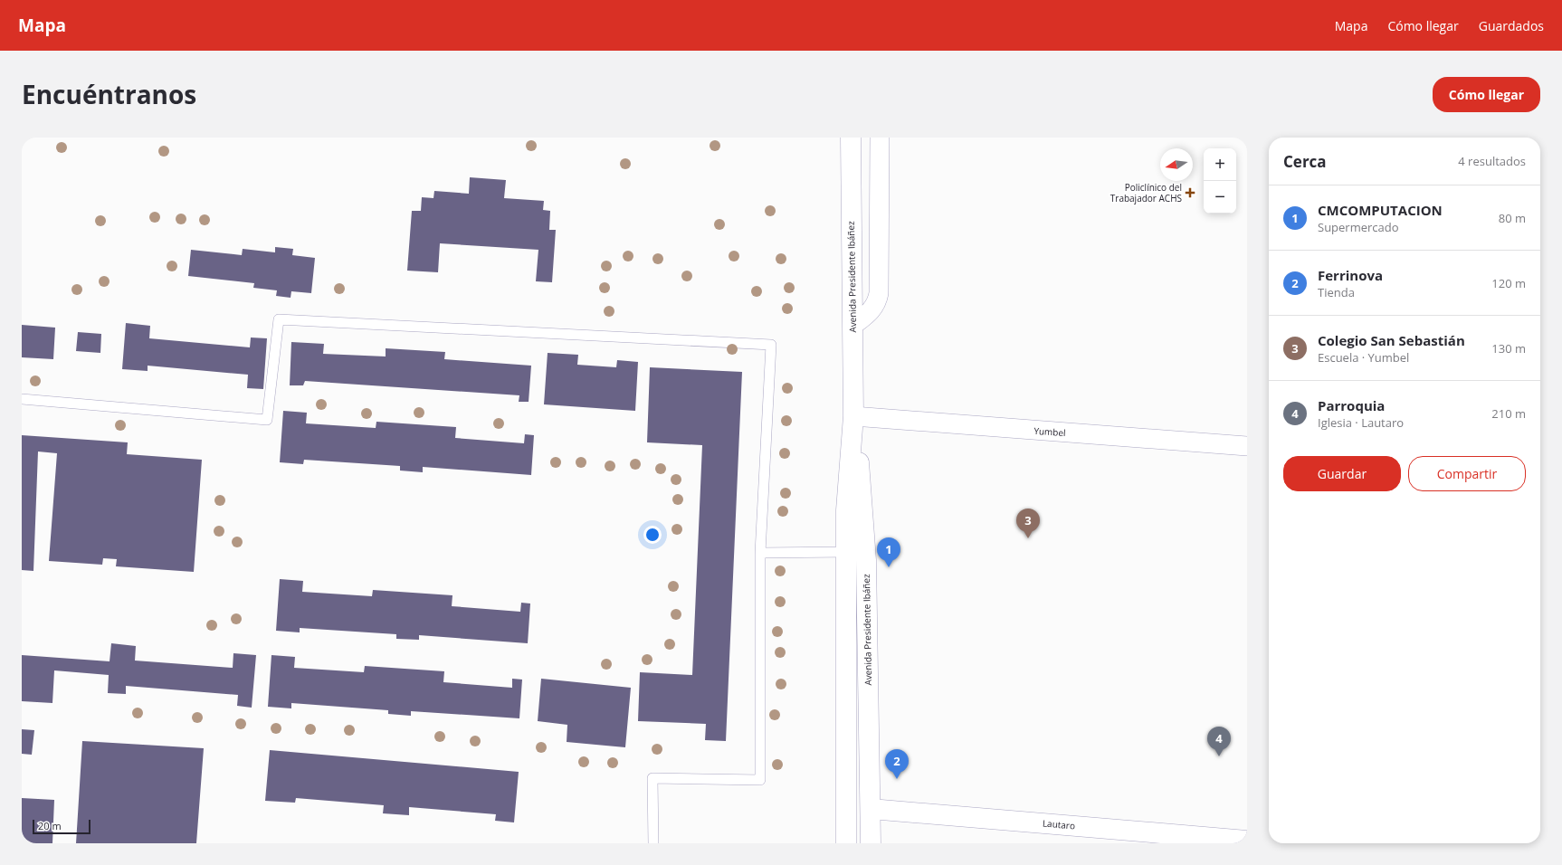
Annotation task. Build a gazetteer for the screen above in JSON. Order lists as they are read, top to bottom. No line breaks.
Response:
{"streets":{"main road":["Avenida Presidente Ibáñez","Lautaro"],"street":["Yumbel"]},"crossings":[["Avenida Presidente Ibáñez","Yumbel"],["Avenida Presidente Ibáñez","Lautaro"]],"places":{"health":["Policlínico del Trabajador ACHS"]},"scale_bar":"20 m","north":"left","page":{"header":"Mapa","nav":["Mapa","Cómo llegar","Guardados"],"title":"Encuéntranos","buttons":["Cómo llegar",["Guardar","Compartir"]],"heading":["Cerca","4 resultados"],"map_buttons":["+","−"],"list":[{"mark":"1","name":"CMCOMPUTACION","note":"Supermercado","value":"80 m"},{"mark":"2","name":"Ferrinova","note":"Tienda","value":"120 m"},{"mark":"3","name":"Colegio San Sebastián","note":"Escuela · Yumbel","value":"130 m"},{"mark":"4","name":"Parroquia","note":"Iglesia · Lautaro","value":"210 m"}],"pins":["3","1","4","2"],"scale":"20 m"}}
